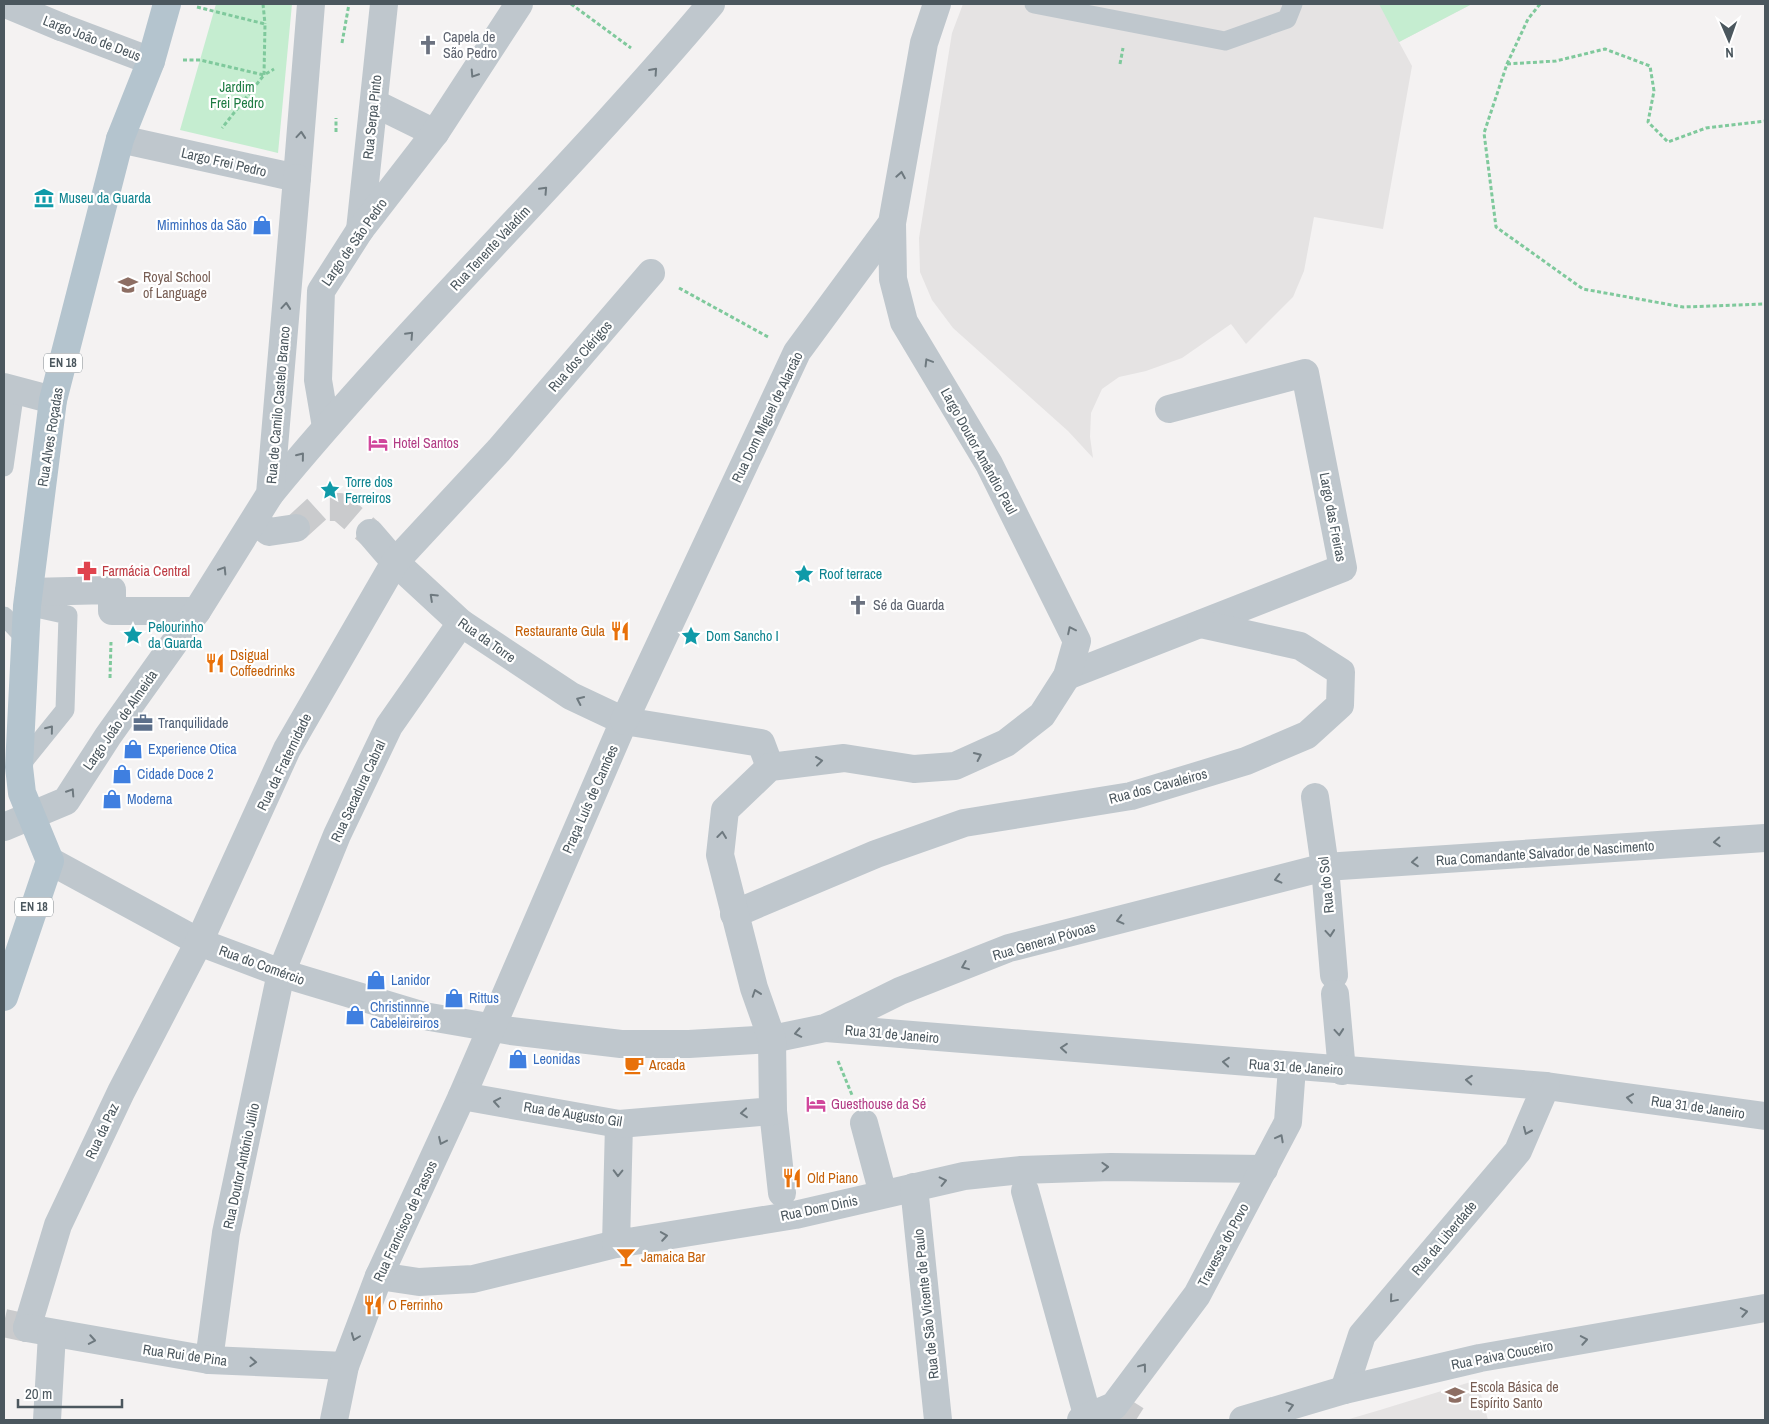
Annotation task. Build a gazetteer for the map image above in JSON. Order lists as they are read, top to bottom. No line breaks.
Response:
{"streets":{"main road":["EN 18","Rua Alves Roçadas"],"street":["Largo João de Deus","Rua Serpa Pinto","Largo Frei Pedro","Largo de São Pedro","Rua Tenente Valadim","Rua dos Clérigos","Rua de Camilo Castelo Branco","Rua Dom Miguel de Alarcão","Largo Doutor Amândio Paul","Largo das Freiras","Rua da Torre","Largo João de Almeida","Rua da Fraternidade","Rua dos Cavaleiros","Rua Sacadura Cabral","Praça Luís de Camões","Rua Comandante Salvador de Nascimento","Rua do Sol","Rua General Póvoas","Rua do Comércio","Rua 31 de Janeiro","Rua de Augusto Gil","Rua da Paz","Rua Doutor António Júlio","Rua Dom Dinis","Rua Francisco de Passos","Rua da Liberdade","Travessa do Povo","Rua de São Vicente de Paulo","Rua Rui de Pina","Rua Paiva Couceiro"]},"crossings":[["Largo João de Deus","EN 18"],["Rua Serpa Pinto","Largo de São Pedro"],["Largo Frei Pedro","EN 18"],["Largo Frei Pedro","Rua de Camilo Castelo Branco"],["Largo Frei Pedro","Rua Alves Roçadas"],["Largo de São Pedro","Rua Tenente Valadim"],["Rua Tenente Valadim","Rua de Camilo Castelo Branco"],["Rua dos Clérigos","Rua da Torre"],["Rua dos Clérigos","Rua da Fraternidade"],["EN 18","Rua Alves Roçadas"],["EN 18","Largo João de Almeida"],["EN 18","Rua do Comércio"],["Rua de Camilo Castelo Branco","Largo João de Almeida"],["Rua Dom Miguel de Alarcão","Largo Doutor Amândio Paul"],["Rua Dom Miguel de Alarcão","Rua da Torre"],["Rua Dom Miguel de Alarcão","Praça Luís de Camões"],["Largo Doutor Amândio Paul","Largo das Freiras"],["Largo das Freiras","Rua dos Cavaleiros"],["Rua da Torre","Rua da Fraternidade"],["Rua da Torre","Rua Sacadura Cabral"],["Rua da Torre","Praça Luís de Camões"],["Rua da Fraternidade","Rua do Comércio"],["Rua da Fraternidade","Rua da Paz"],["Rua Sacadura Cabral","Rua do Comércio"],["Rua Sacadura Cabral","Rua Doutor António Júlio"],["Praça Luís de Camões","Rua do Comércio"],["Praça Luís de Camões","Rua Francisco de Passos"],["Rua Comandante Salvador de Nascimento","Rua do Sol"],["Rua Comandante Salvador de Nascimento","Rua General Póvoas"],["Rua do Sol","Rua General Póvoas"],["Rua do Sol","Rua 31 de Janeiro"],["Rua General Póvoas","Rua do Comércio"],["Rua General Póvoas","Rua 31 de Janeiro"],["Rua do Comércio","Rua da Paz"],["Rua do Comércio","Rua Doutor António Júlio"],["Rua do Comércio","Rua Francisco de Passos"],["Rua 31 de Janeiro","Rua da Liberdade"],["Rua 31 de Janeiro","Travessa do Povo"],["Rua de Augusto Gil","Rua Francisco de Passos"],["Rua da Paz","Rua Rui de Pina"],["Rua Doutor António Júlio","Rua Rui de Pina"],["Rua Dom Dinis","Rua Francisco de Passos"],["Rua Dom Dinis","Travessa do Povo"],["Rua Dom Dinis","Rua de São Vicente de Paulo"],["Rua Francisco de Passos","Rua Rui de Pina"],["Rua da Liberdade","Rua Paiva Couceiro"]],"one_way":["Rua Tenente Valadim","Rua de Camilo Castelo Branco","Largo Doutor Amândio Paul","Rua da Torre","Largo João de Almeida","Rua Comandante Salvador de Nascimento","Rua do Sol","Rua 31 de Janeiro","Rua de Augusto Gil","Rua Dom Dinis","Rua Francisco de Passos","Rua da Liberdade","Travessa do Povo","Rua Rui de Pina","Rua Paiva Couceiro"],"parks":["Jardim Frei Pedro"],"places":{"church":["Capela de São Pedro","Sé da Guarda"],"museum":["Museu da Guarda"],"shop":["Miminhos da São","Experience Otica","Cidade Doce 2","Moderna","Lanidor","Rittus","Christinnne Cabeleireiros","Leonidas"],"school or university":["Royal School of Language","Escola Básica de Espírito Santo"],"hotel":["Hotel Santos","Guesthouse da Sé"],"place":["Torre dos Ferreiros","Roof terrace","Pelourinho da Guarda","Dom Sancho I"],"pharmacy":["Farmácia Central"],"restaurant":["Restaurante Gula","Dsigual Coffeedrinks","Old Piano","O Ferrinho"],"office":["Tranquilidade"],"cafe":["Arcada"],"bar":["Jamaica Bar"]},"scale_bar":"20 m","north":"bottom"}
